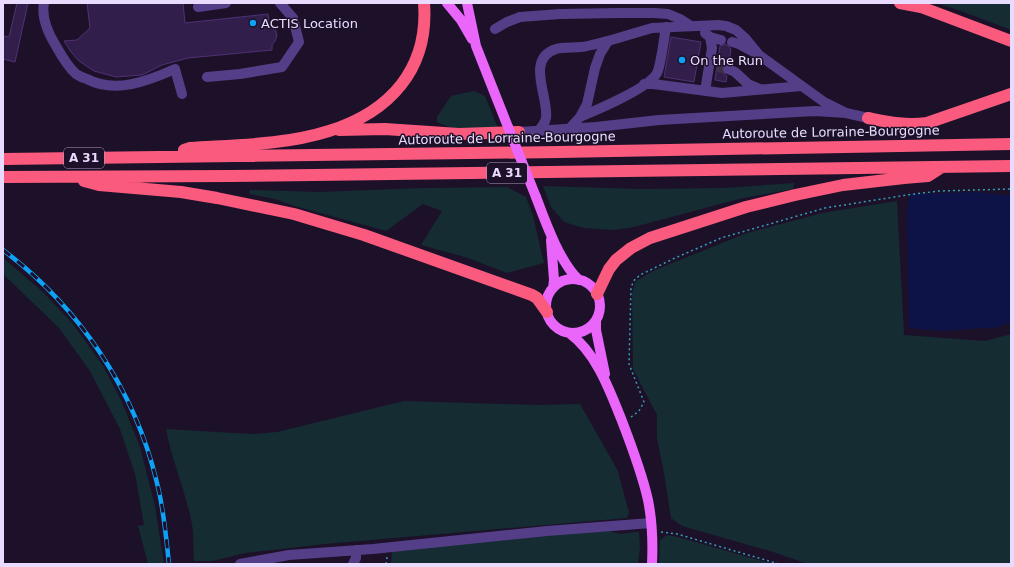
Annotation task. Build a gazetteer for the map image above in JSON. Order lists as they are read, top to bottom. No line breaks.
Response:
{"streets":{"highway":["Autoroute de Lorraine-Bourgogne","A 31"]},"places":["ACTIS Location","On the Run"]}
